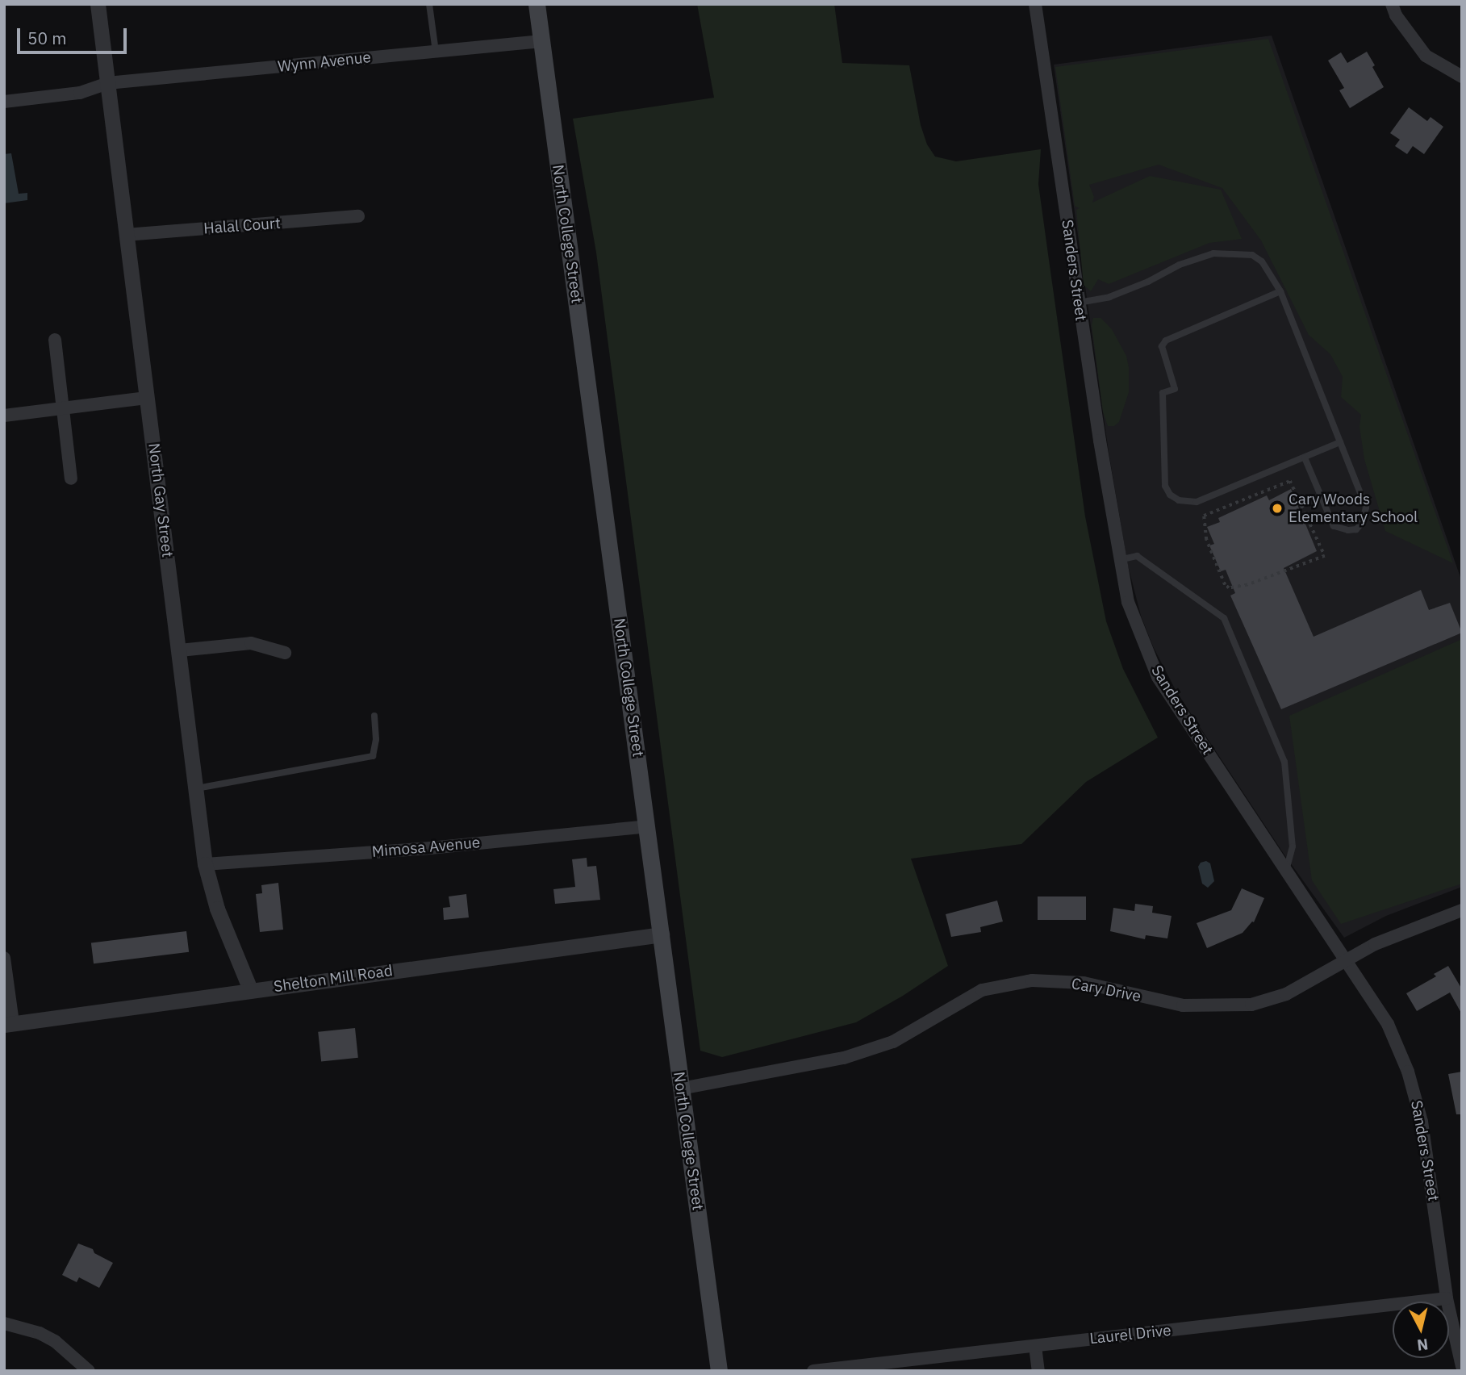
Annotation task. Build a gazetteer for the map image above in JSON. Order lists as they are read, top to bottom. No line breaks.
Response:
{"streets":{"main road":["North College Street"],"street":["Wynn Avenue","Halal Court","Sanders Street","North Gay Street","Mimosa Avenue","Shelton Mill Road","Cary Drive","Laurel Drive"]},"crossings":[["Wynn Avenue","North College Street"],["Wynn Avenue","North Gay Street"],["Halal Court","North Gay Street"],["North College Street","Mimosa Avenue"],["North College Street","Shelton Mill Road"],["North College Street","Cary Drive"],["Sanders Street","Cary Drive"],["Sanders Street","Laurel Drive"],["North Gay Street","Mimosa Avenue"],["North Gay Street","Shelton Mill Road"]],"places":["Cary Woods Elementary School"],"scale_bar":"50 m","north":"bottom"}
